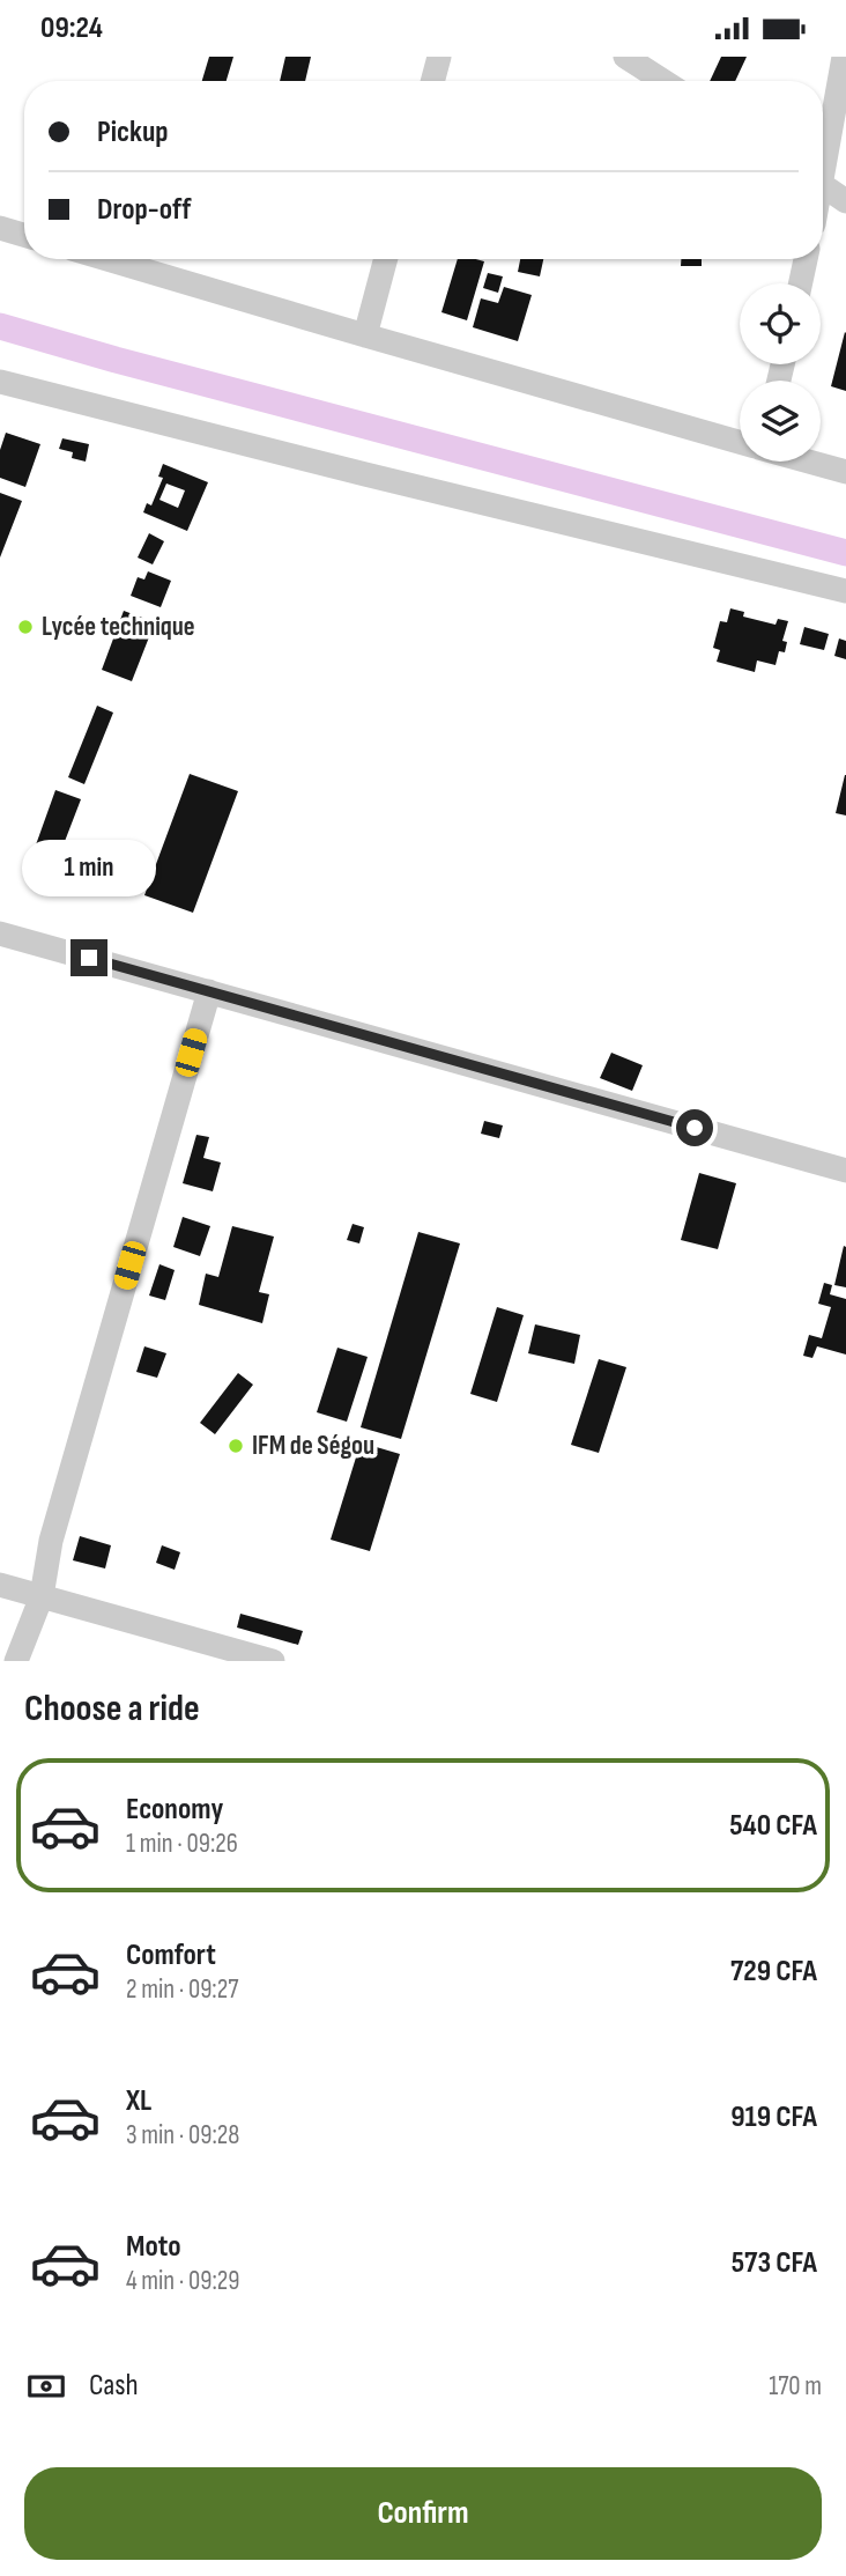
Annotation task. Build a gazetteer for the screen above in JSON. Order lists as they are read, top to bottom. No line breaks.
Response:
{"places":["Lycée technique","IFM de Ségou"],"page":{"status":"09:24","banner":["Pickup","Drop-off"],"bubble":"1 min","heading":"Choose a ride","list":[{"name":"Economy","note":"1 min · 09:26","value":"540 CFA"},{"name":"Comfort","note":"2 min · 09:27","value":"729 CFA"},{"name":"XL","note":"3 min · 09:28","value":"919 CFA"},{"name":"Moto","note":"4 min · 09:29","value":"573 CFA"}],"pay":["Cash","170 m"],"buttons":"Confirm"}}
